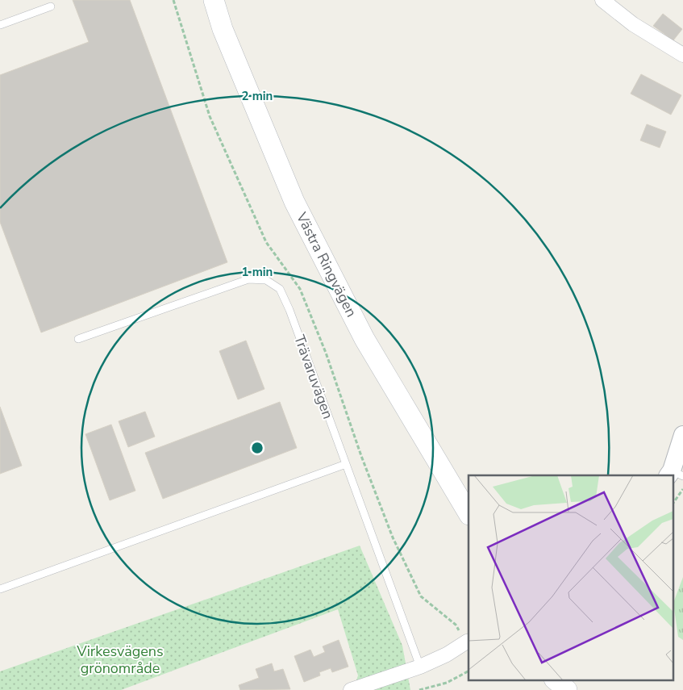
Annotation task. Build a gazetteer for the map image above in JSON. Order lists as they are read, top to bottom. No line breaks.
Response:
{"streets":{"main road":["Västra Ringvägen"],"lane":["Trävaruvägen"]},"parks":["Virkesvägens grönområde"],"rings":["2 min","1 min"]}
